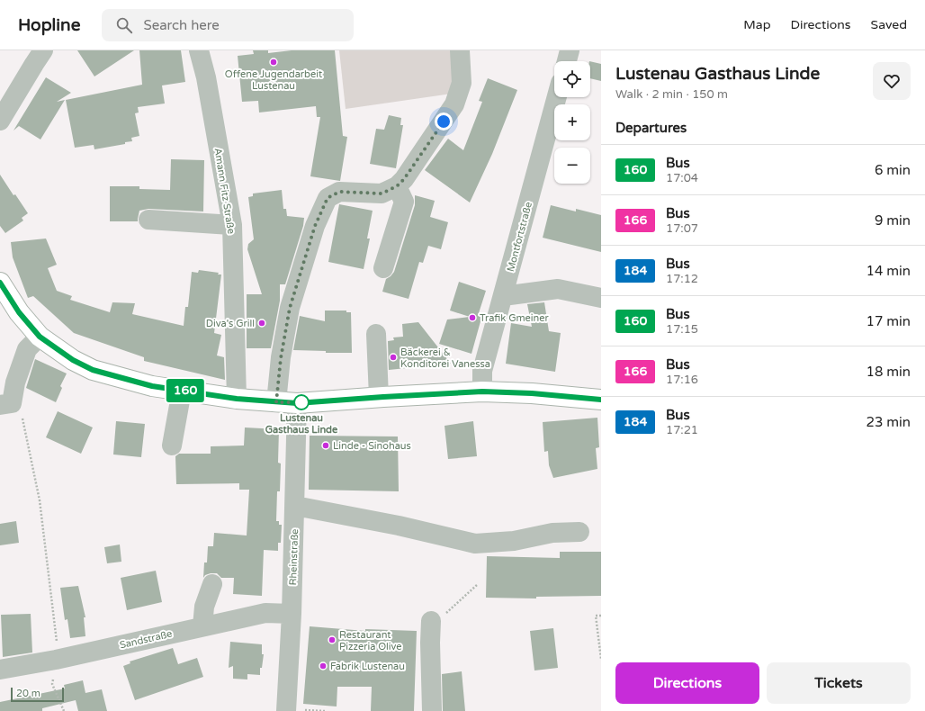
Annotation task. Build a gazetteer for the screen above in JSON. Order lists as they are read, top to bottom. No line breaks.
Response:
{"streets":{"street":["Amann Fitz Straße","Montfortstraße","Rheinstraße","Sandstraße"]},"crossings":[["Rheinstraße","Sandstraße"]],"places":["Offene Jugendarbeit Lustenau","Trafik Gmeiner","Diva's Grill","Bäckerei & Konditorei Vanessa","Lustenau Gasthaus Linde","Linde - Sinohaus","Restaurant Pizzeria Olive","Fabrik Lustenau"],"lines":["bus line 160"],"scale_bar":"20 m","page":{"header":"Hopline","search":"Search here","nav":["Map","Directions","Saved"],"on_map":"160","heading":[["Lustenau Gasthaus Linde","Walk · 2 min · 150 m"],"Departures"],"map_buttons":["+","−"],"list":[{"mark":"160","name":"Bus","note":"17:04","value":"6 min"},{"mark":"166","name":"Bus","note":"17:07","value":"9 min"},{"mark":"184","name":"Bus","note":"17:12","value":"14 min"},{"mark":"160","name":"Bus","note":"17:15","value":"17 min"},{"mark":"166","name":"Bus","note":"17:16","value":"18 min"},{"mark":"184","name":"Bus","note":"17:21","value":"23 min"}],"buttons":["Directions","Tickets"],"scale":"20 m"}}
